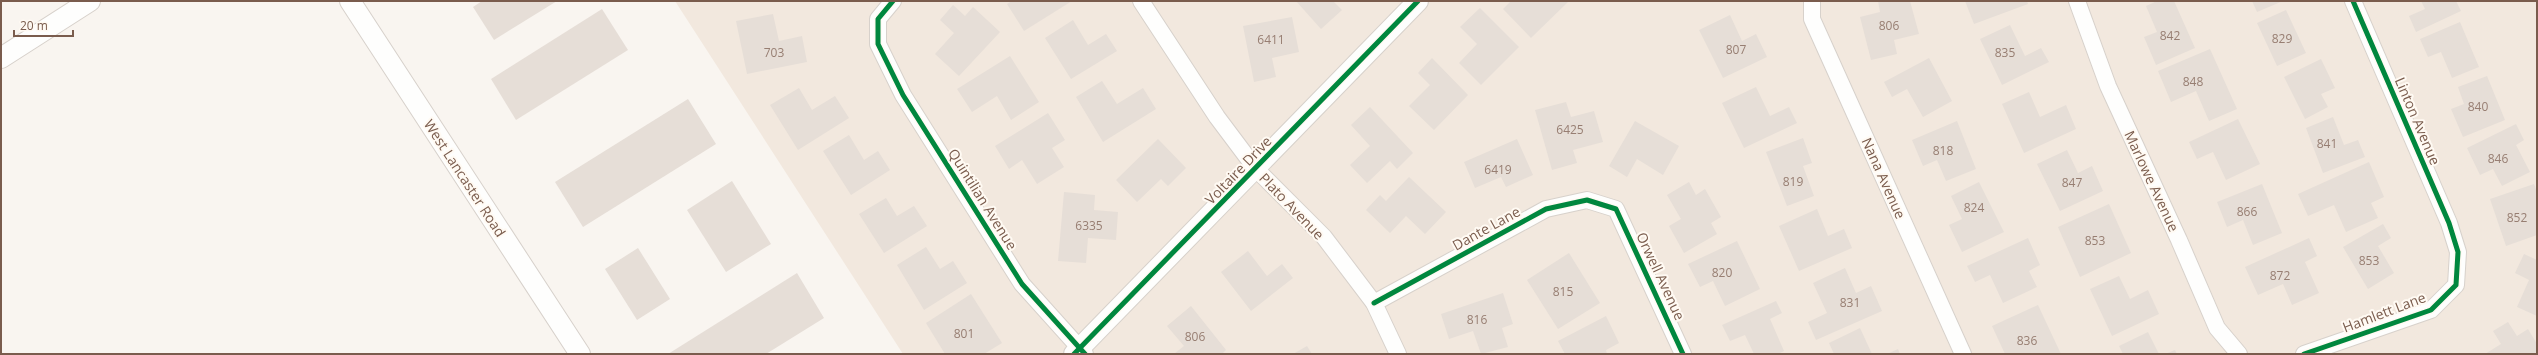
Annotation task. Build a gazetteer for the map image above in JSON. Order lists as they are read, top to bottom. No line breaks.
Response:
{"streets":{"street":["Linton Avenue","Voltaire Drive","West Lancaster Road","Nana Avenue","Marlowe Avenue","Quintilian Avenue","Plato Avenue","Dante Lane","Orwell Avenue","Hamlett Lane"]},"crossings":[["Linton Avenue","Hamlett Lane"],["Voltaire Drive","Quintilian Avenue"],["Voltaire Drive","Plato Avenue"],["Plato Avenue","Dante Lane"],["Dante Lane","Orwell Avenue"]],"house_numbers":["806","842","829","6411","807","703","835","848","840","6425","841","818","846","6419","819","847","824","866","852","6335","853","853","820","872","815","831","816","801","806","836"],"scale_bar":"20 m"}
